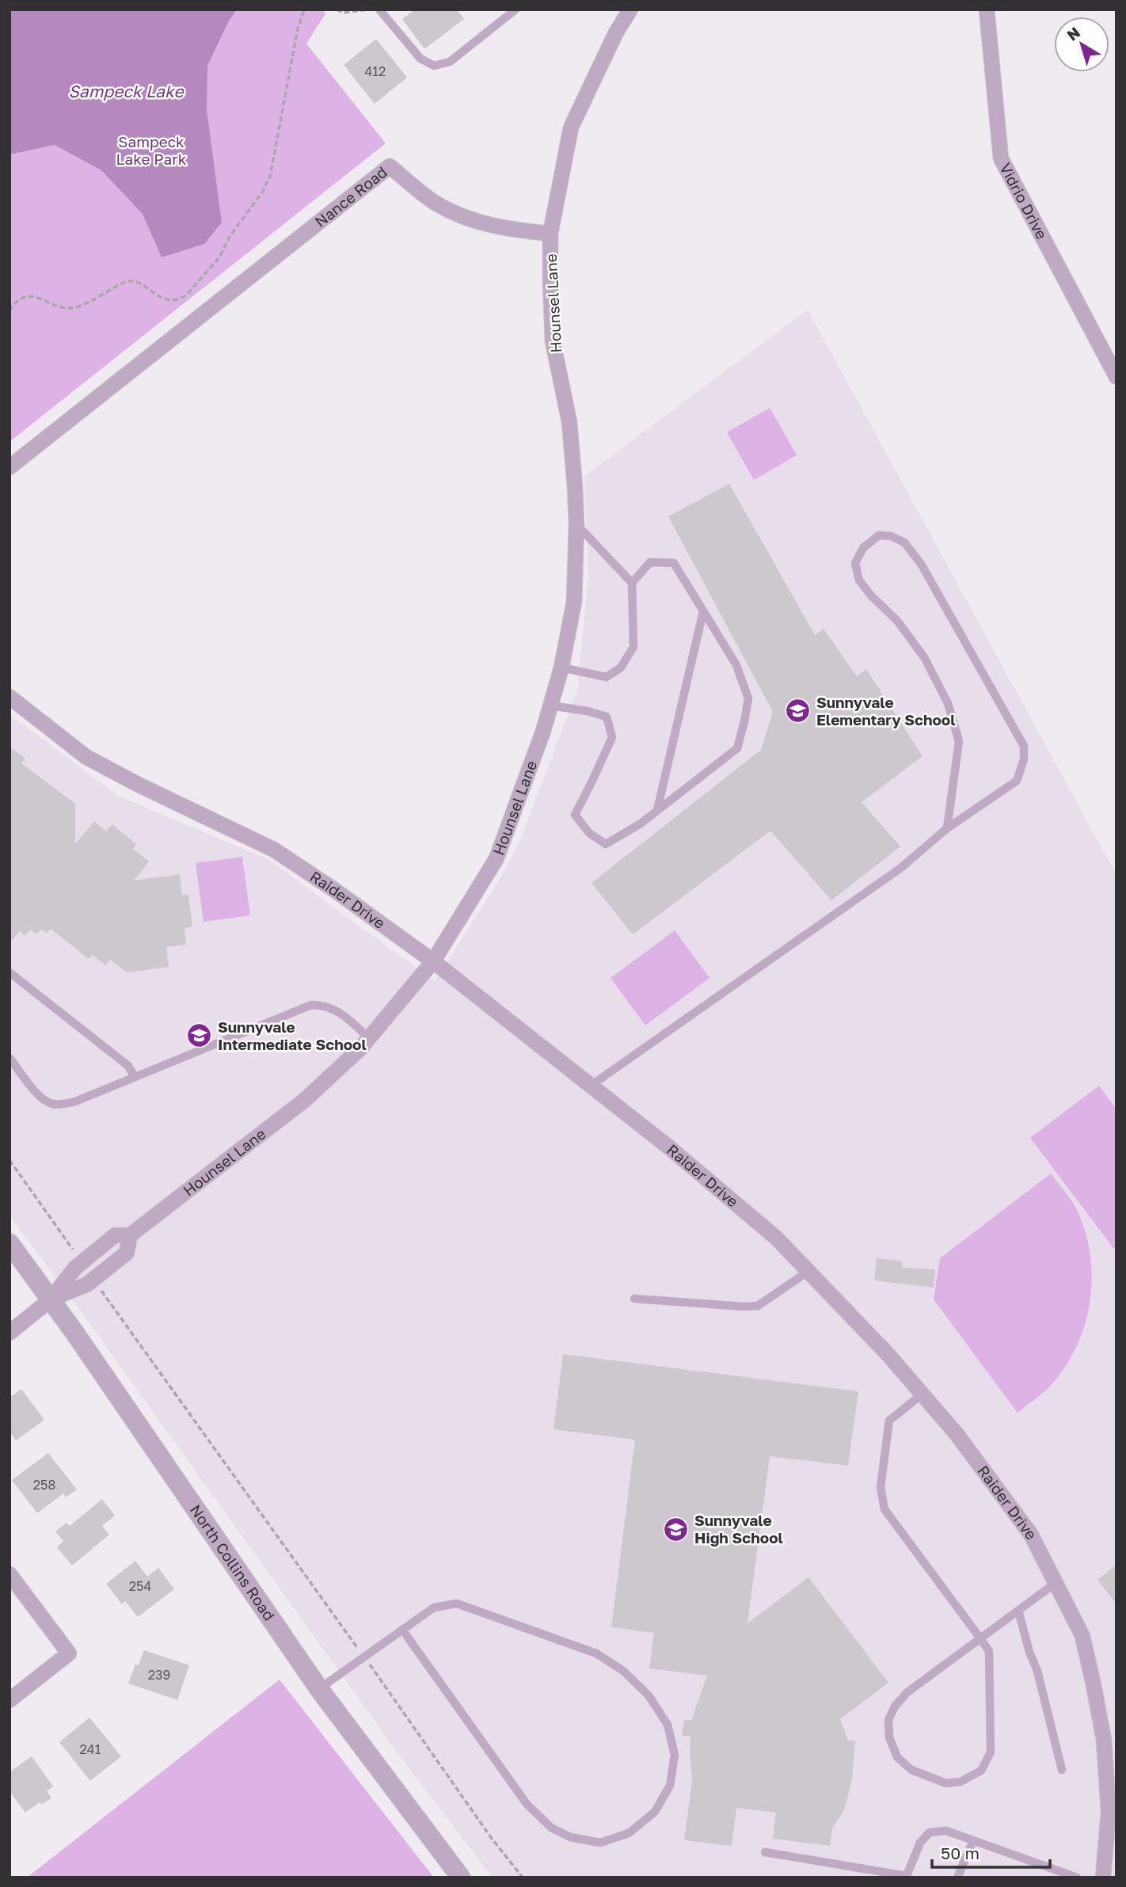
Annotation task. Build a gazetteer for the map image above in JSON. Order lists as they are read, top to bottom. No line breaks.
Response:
{"streets":{"street":["Nance Road","Vidrio Drive","Hounsel Lane","Raider Drive","North Collins Road"]},"crossings":[["Nance Road","Hounsel Lane"],["Hounsel Lane","Raider Drive"],["Hounsel Lane","North Collins Road"]],"water":["Sampeck Lake"],"parks":["Sampeck Lake Park"],"places":{"school or university":["Sunnyvale Elementary School","Sunnyvale Intermediate School","Sunnyvale High School"]},"house_numbers":["412","258","254","239","241"],"scale_bar":"50 m","north":"top left"}
